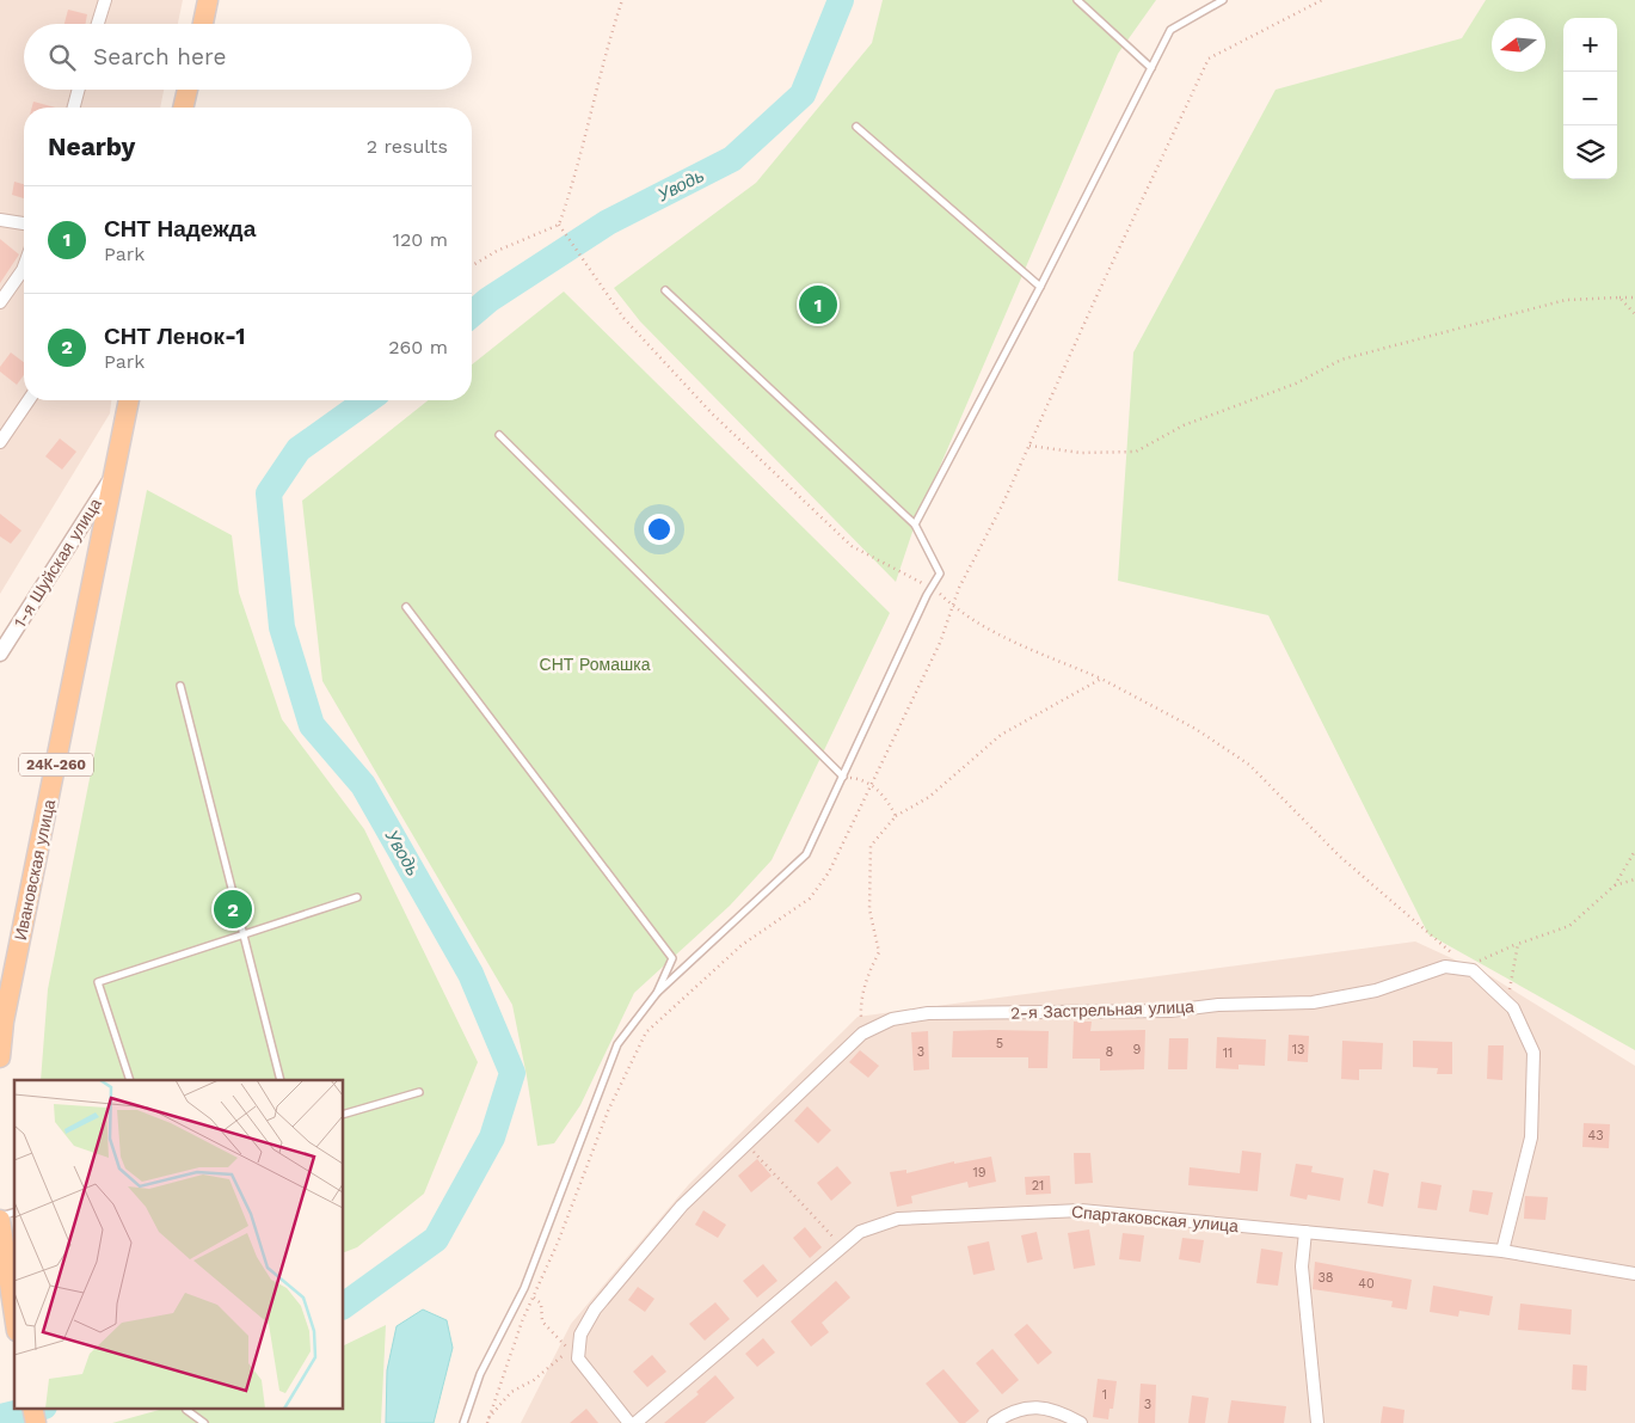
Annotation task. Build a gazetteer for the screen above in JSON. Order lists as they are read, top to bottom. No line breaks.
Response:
{"streets":{"main road":["24К-260","Ивановская улица"],"street":["1-я Шуйская улица","2-я Застрельная улица","Спартаковская улица"]},"crossings":[["1-я Шуйская улица","24К-260"],["1-я Шуйская улица","Ивановская улица"],["24К-260","Ивановская улица"]],"water":["Уводь"],"parks":["СНТ Ромашка"],"house_numbers":["5","9","13","3","8","11","43","19","21","38","40","1","3"],"north":"left","page":{"map_buttons":["+","−"],"search":"Search here","heading":["Nearby","2 results"],"list":[{"mark":"1","name":"СНТ Надежда","note":"Park","value":"120 m"},{"mark":"2","name":"СНТ Ленок-1","note":"Park","value":"260 m"}],"pins":["1","2"]}}
